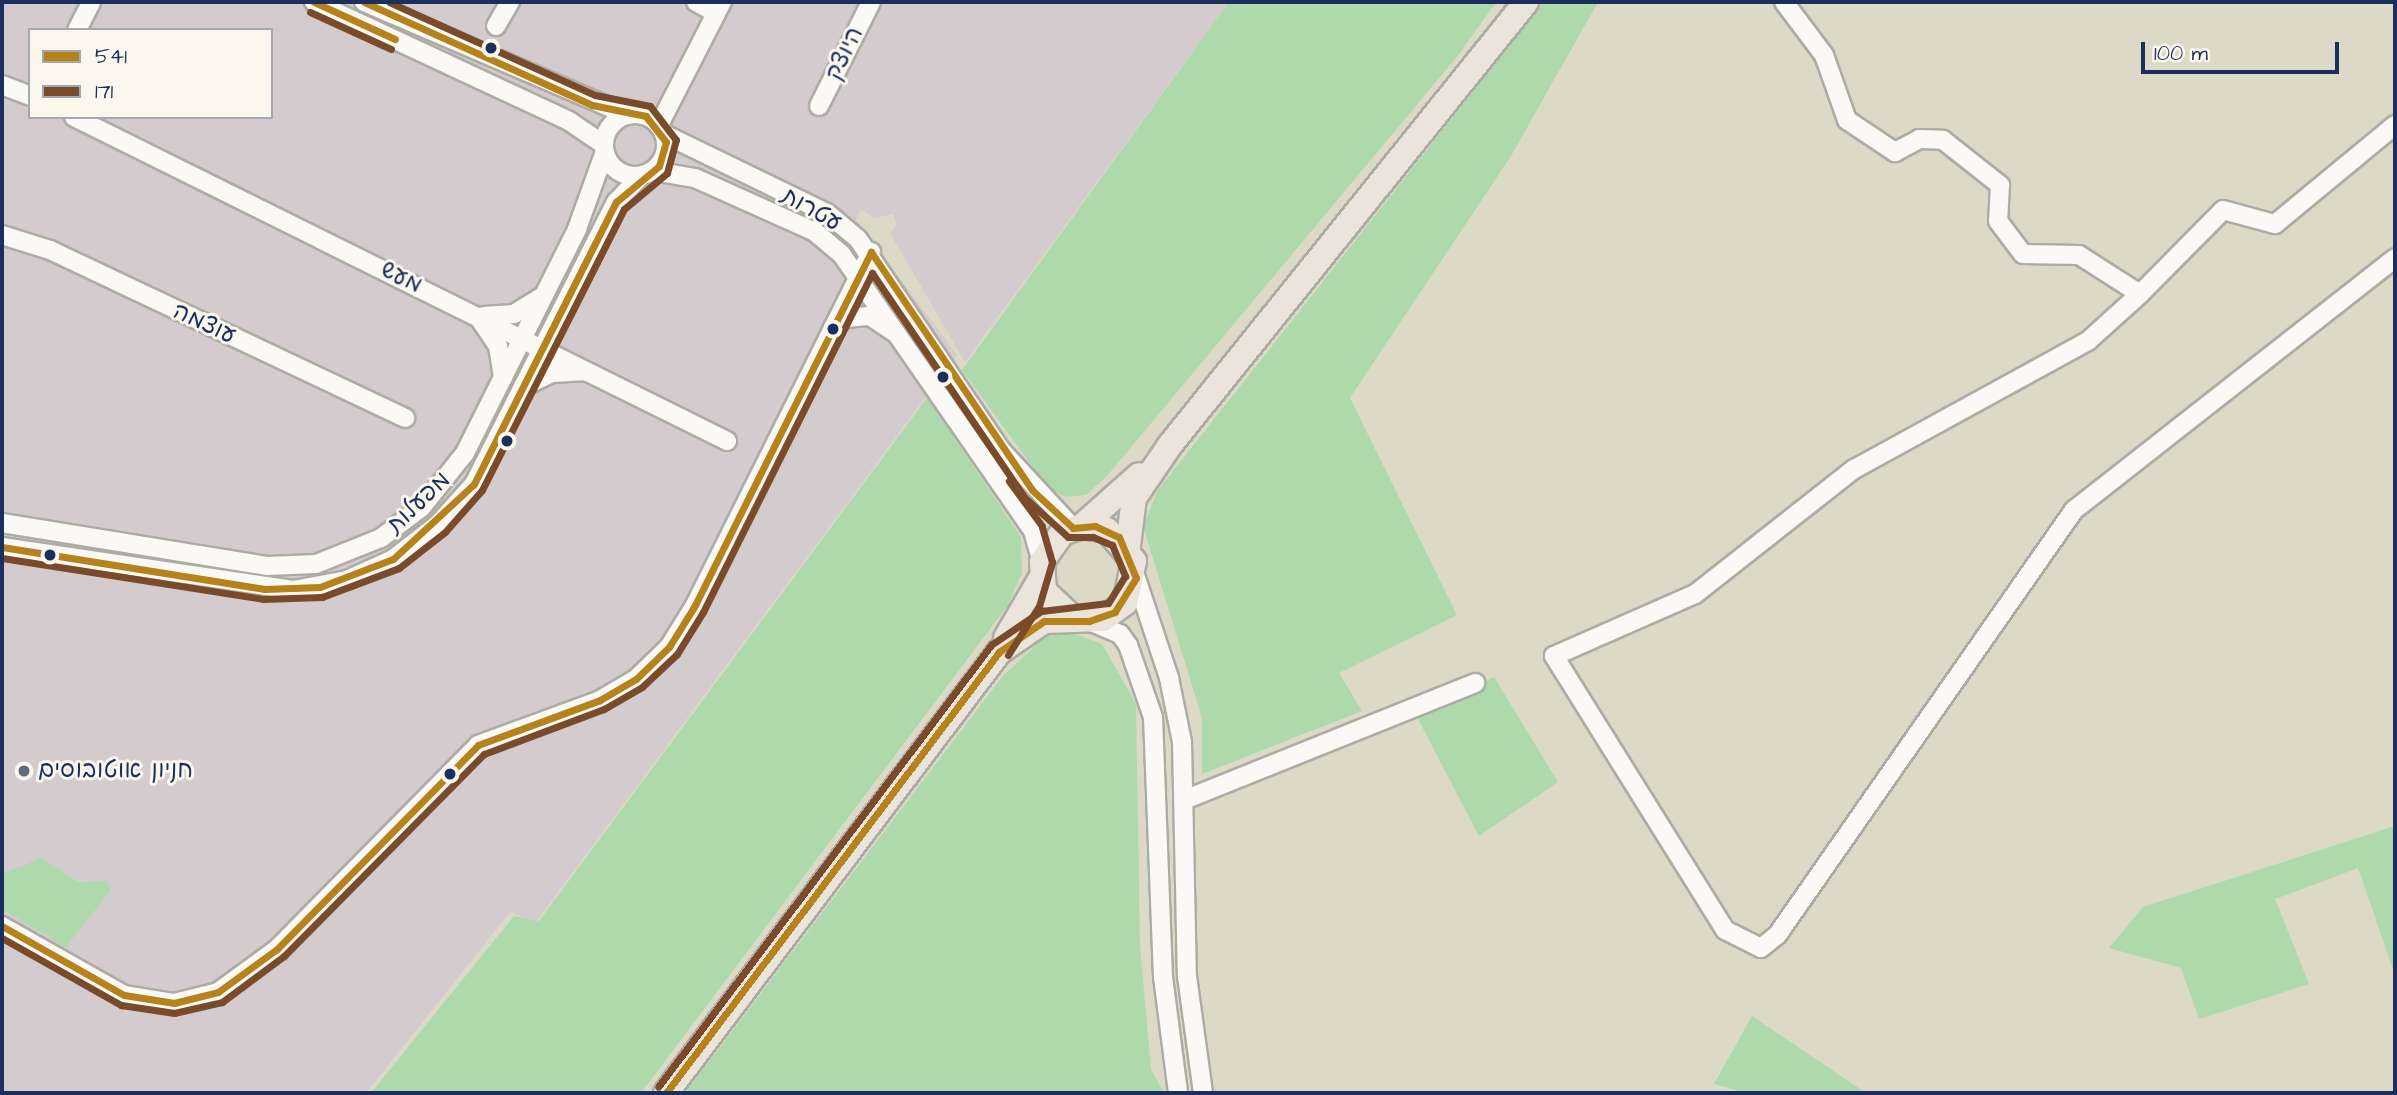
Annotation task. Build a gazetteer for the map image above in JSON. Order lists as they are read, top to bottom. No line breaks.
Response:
{"streets":{"street":["היוצק","עטרות","מעש","עוצמה","מפעלות"]},"crossings":[["עטרות","מפעלות"],["מעש","מפעלות"]],"places":["חניון אוטובוסים"],"lines":["transit line 541","transit line 171"],"legend":["541","171"],"scale_bar":"100 m"}
